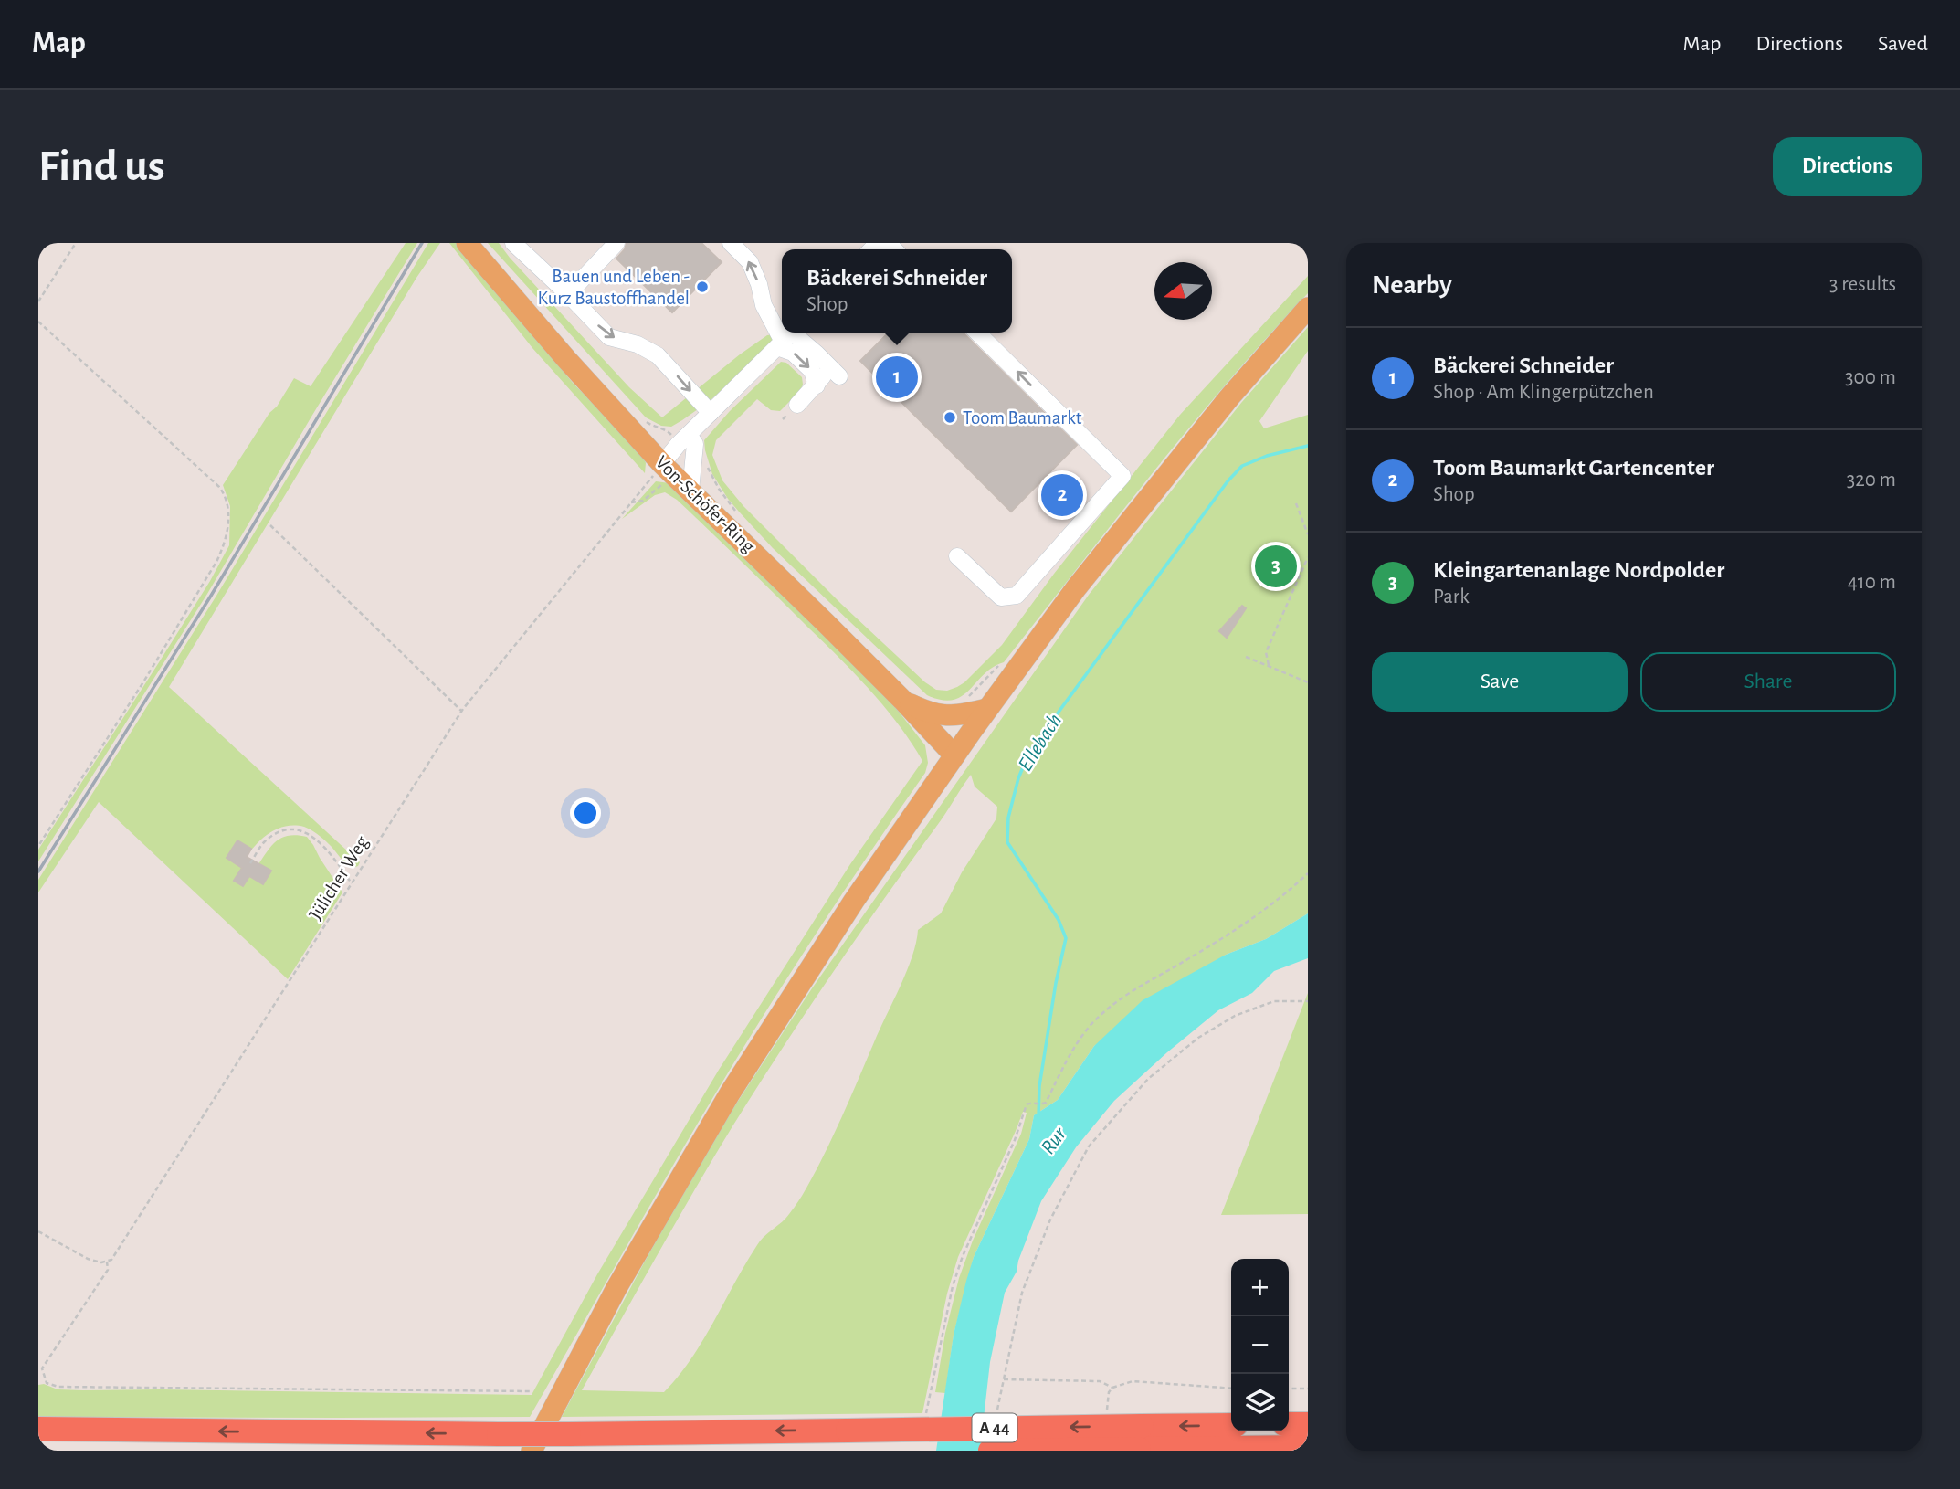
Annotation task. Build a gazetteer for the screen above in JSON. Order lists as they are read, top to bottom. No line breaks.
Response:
{"streets":{"highway":["A 44"],"main road":["Von-Schöfer-Ring"],"path":["Jülicher Weg"]},"crossings":[["Von-Schöfer-Ring","Jülicher Weg"]],"water":["Ellebach","Rur"],"places":["Bauen und Leben - Kurz Baustoffhandel","Toom Baumarkt"],"north":"left","page":{"header":"Map","nav":["Map","Directions","Saved"],"buttons":["Directions",["Save","Share"]],"title":"Find us","heading":["Nearby","3 results"],"popup":["Bäckerei Schneider","Shop"],"list":[{"mark":"1","name":"Bäckerei Schneider","note":"Shop · Am Klingerpützchen","value":"300 m"},{"mark":"2","name":"Toom Baumarkt Gartencenter","note":"Shop","value":"320 m"},{"mark":"3","name":"Kleingartenanlage Nordpolder","note":"Park","value":"410 m"}],"pins":["1","2","3"],"map_buttons":["+","−"]}}
